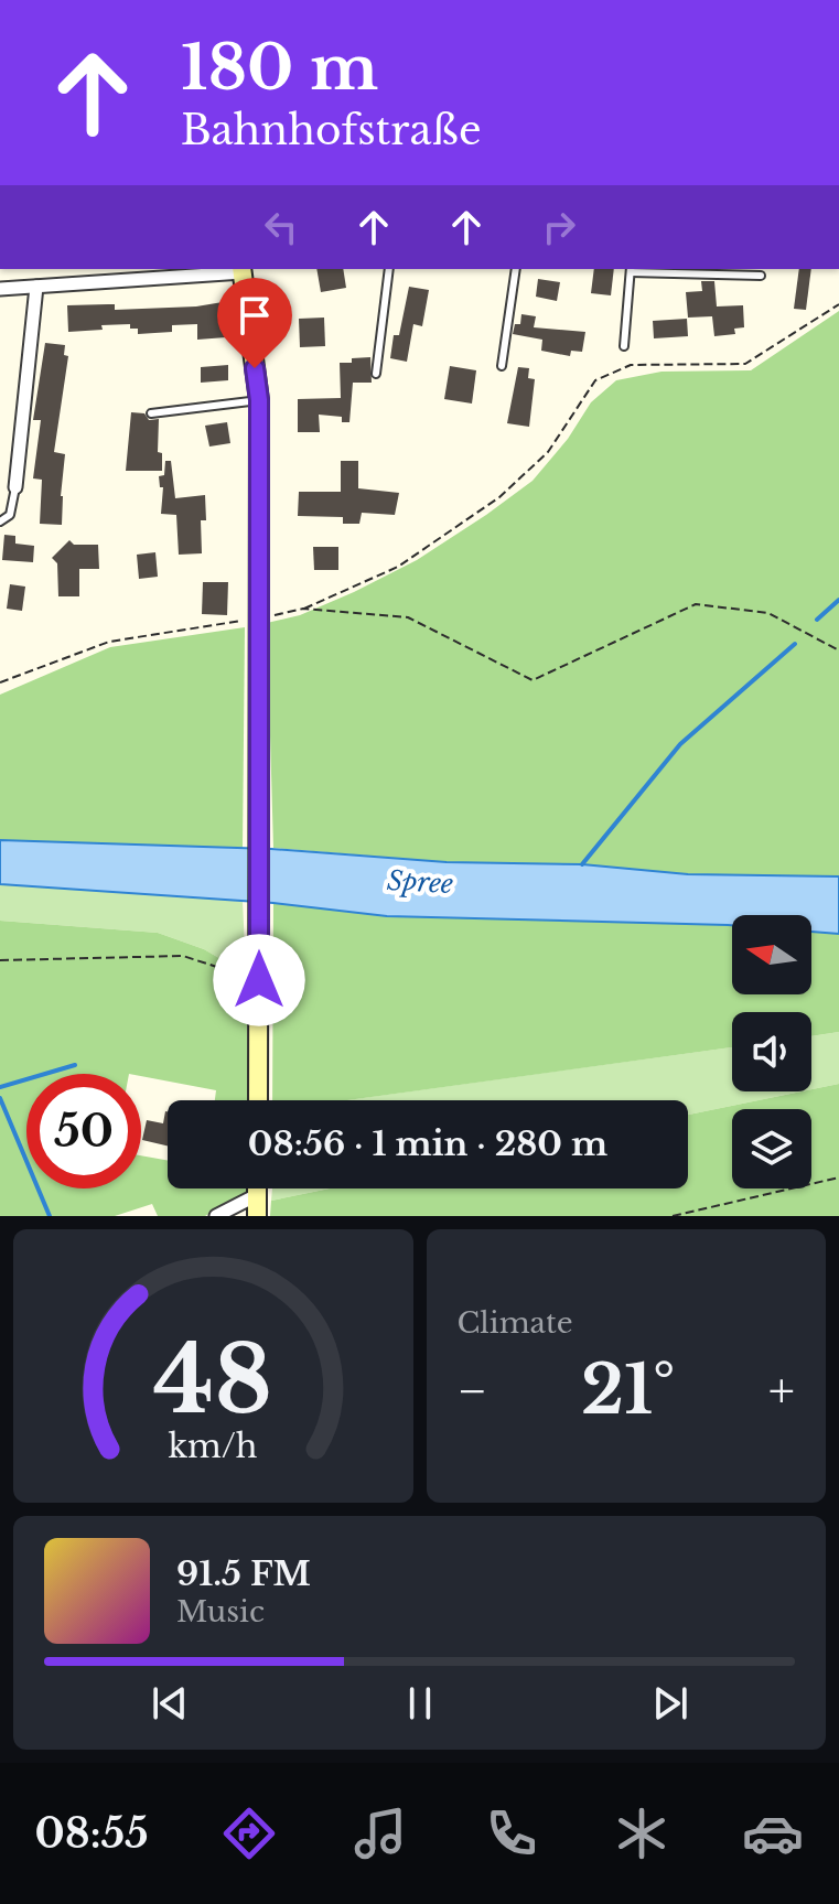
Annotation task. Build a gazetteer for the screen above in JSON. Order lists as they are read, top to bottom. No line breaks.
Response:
{"water":["Spree"],"north":"left","page":{"turn":["180 m","Bahnhofstraße"],"limit":"50","trip":"08:56 · 1 min · 280 m","tile":"Climate","heat":["−","21°","+"],"song":["91.5 FM","Music"],"tabs":"08:55","gauge":["48","km/h"]}}
